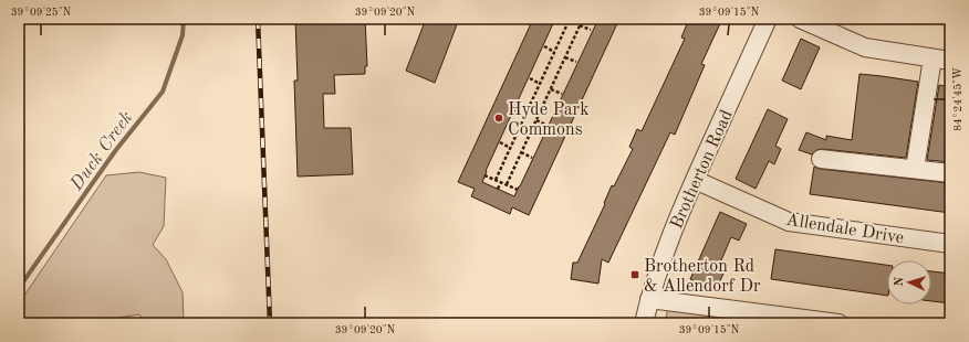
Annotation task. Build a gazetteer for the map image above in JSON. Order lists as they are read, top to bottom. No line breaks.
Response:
{"streets":{"street":["Brotherton Road","Allendale Drive"]},"crossings":[["Brotherton Road","Allendale Drive"]],"water":["Duck Creek"],"places":{"other":["Hyde Park Commons"],"transit":["Brotherton Rd & Allendorf Dr"]},"north":"left","coordinates":["39°09'25\"N","39°09'20\"N","39°09'15\"N","84°24'45\"W"]}
